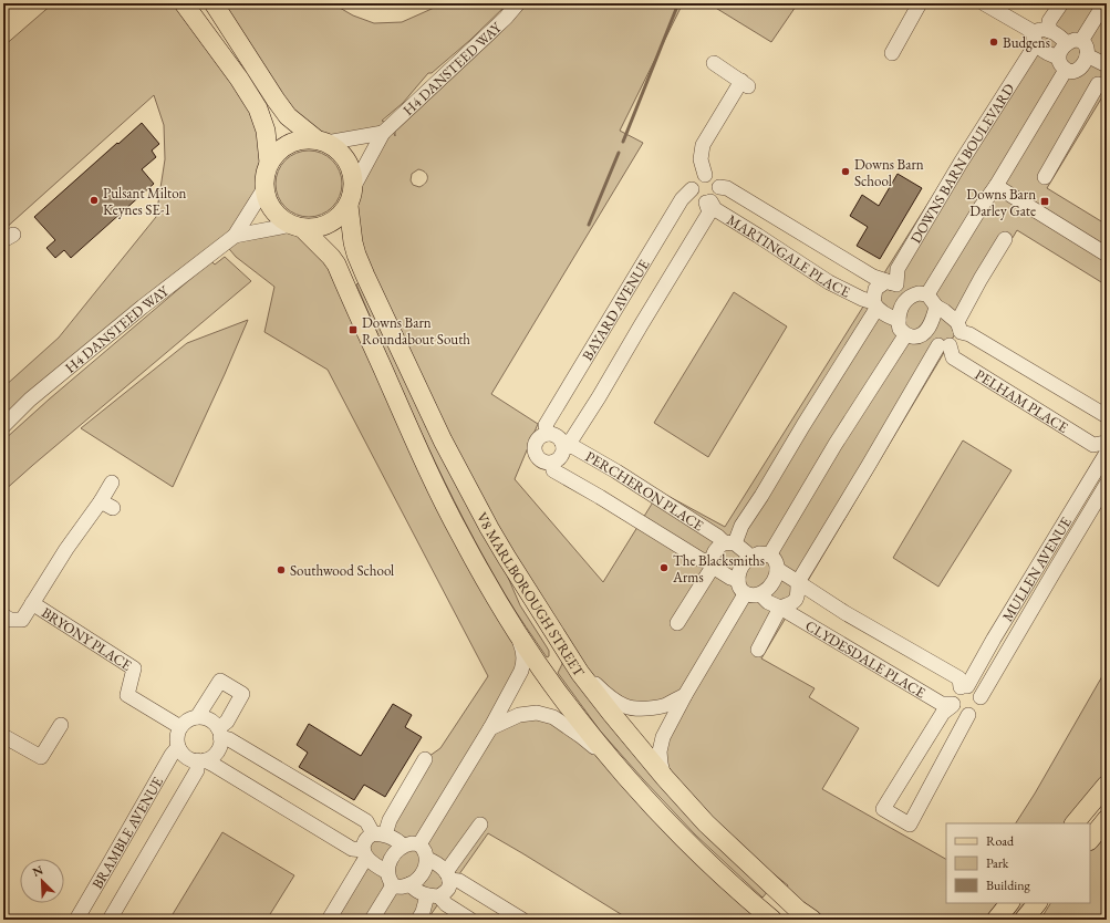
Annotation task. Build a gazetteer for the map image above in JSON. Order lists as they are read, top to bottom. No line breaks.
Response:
{"streets":{"main road":["V8 MARLBOROUGH STREET"],"street":["H4 DANSTEED WAY","DOWNS BARN BOULEVARD","MARTINGALE PLACE","BAYARD AVENUE","PELHAM PLACE","PERCHERON PLACE","MULLEN AVENUE","BRYONY PLACE","CLYDESDALE PLACE","BRAMBLE AVENUE"]},"crossings":[["H4 DANSTEED WAY","V8 MARLBOROUGH STREET"],["DOWNS BARN BOULEVARD","MARTINGALE PLACE"],["MARTINGALE PLACE","BAYARD AVENUE"],["MARTINGALE PLACE","PELHAM PLACE"],["BAYARD AVENUE","PERCHERON PLACE"],["PELHAM PLACE","MULLEN AVENUE"],["PERCHERON PLACE","CLYDESDALE PLACE"],["MULLEN AVENUE","CLYDESDALE PLACE"],["BRYONY PLACE","BRAMBLE AVENUE"]],"places":{"other":["Budgens","Downs Barn School","Pulsant Milton Keynes SE-1","The Blacksmiths Arms","Southwood School"],"transit":["Downs Barn Darley Gate","Downs Barn Roundabout South"]},"legend":["Road","Park","Building"],"north":"top left"}
